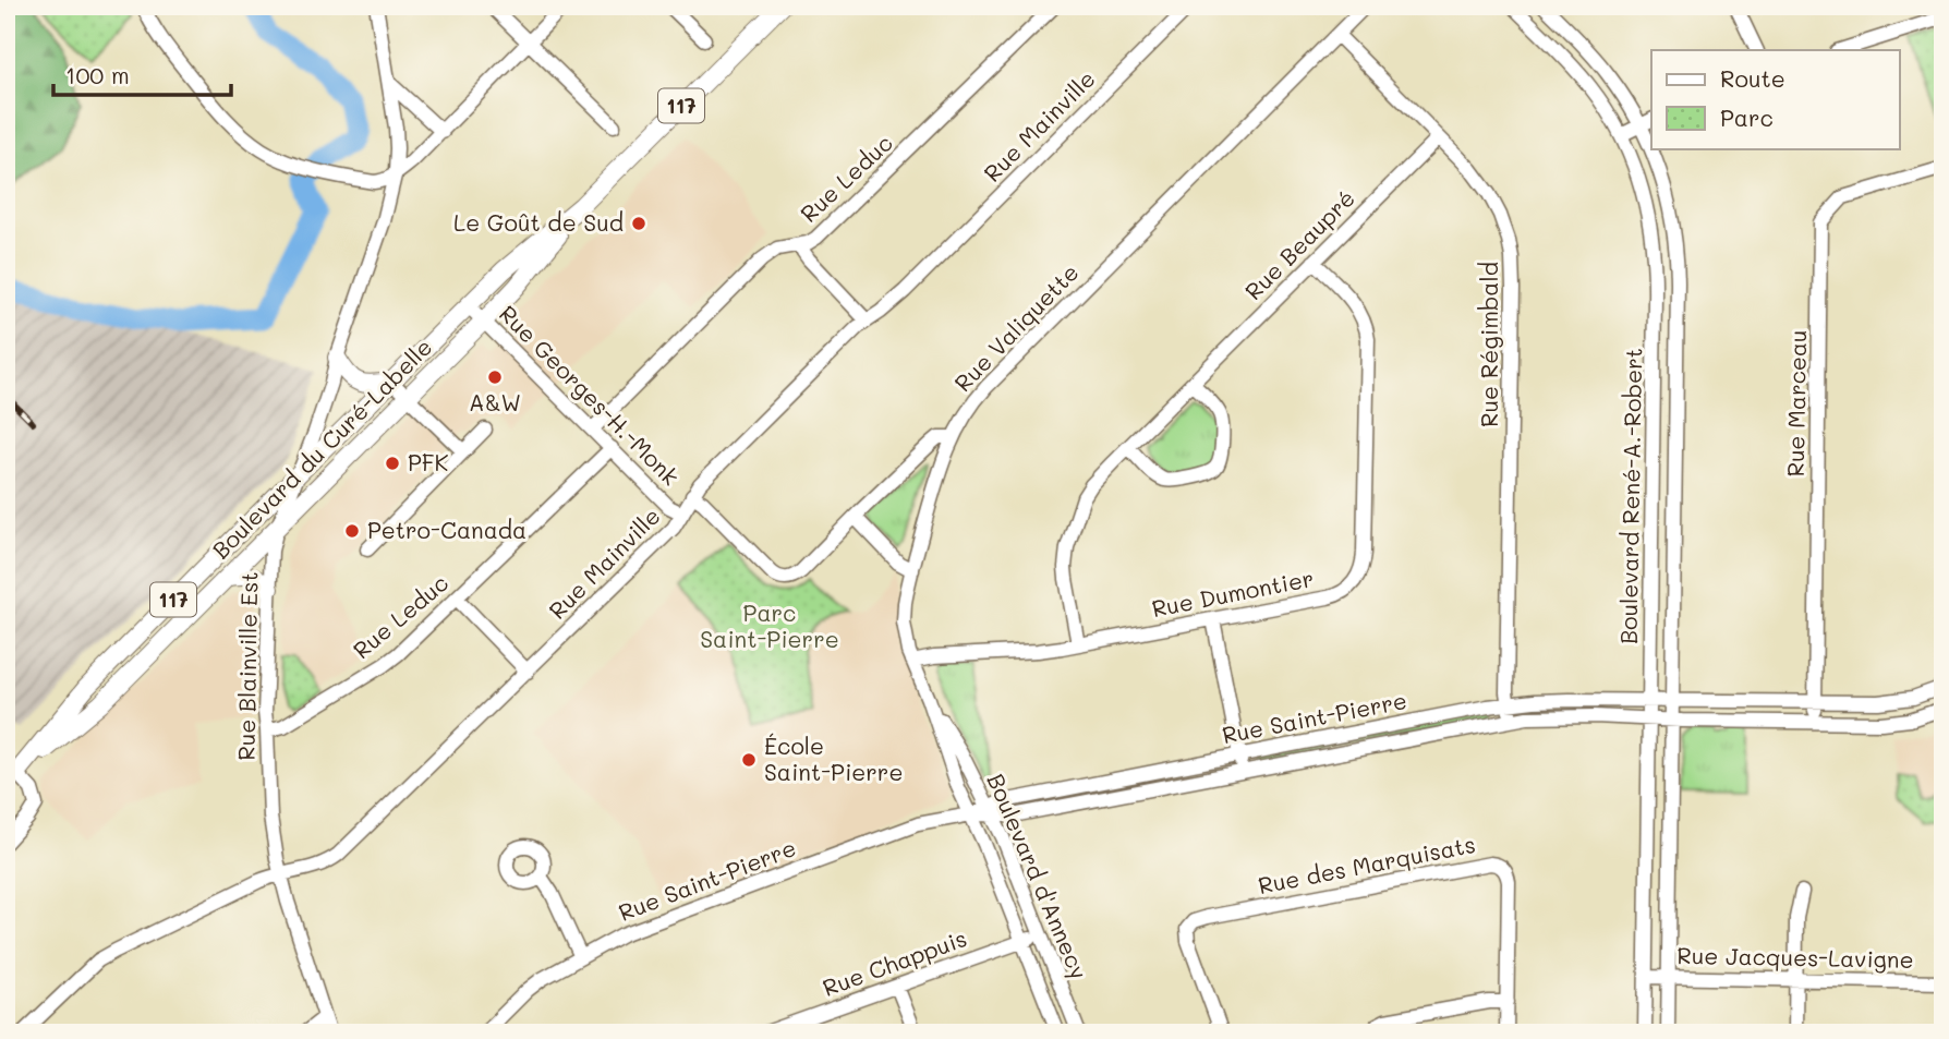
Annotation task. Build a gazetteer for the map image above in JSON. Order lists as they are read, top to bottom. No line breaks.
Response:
{"streets":{"main road":["117","Boulevard du Curé-Labelle"],"street":["Rue Mainville","Rue Leduc","Rue Beaupré","Rue Valiquette","Rue Régimbald","Rue Georges-H.-Monk","Rue Marceau","Boulevard René-A.-Robert","Rue Dumontier","Rue Blainville Est","Rue Saint-Pierre","Rue des Marquisats","Boulevard d'Annecy","Rue Jacques-Lavigne","Rue Chappuis"]},"crossings":[["Rue Mainville","Rue Georges-H.-Monk"],["Rue Mainville","Rue Blainville Est"],["Rue Leduc","Rue Georges-H.-Monk"],["Rue Leduc","Rue Blainville Est"],["Rue Beaupré","Rue Régimbald"],["Rue Beaupré","Rue Dumontier"],["Rue Valiquette","Rue Régimbald"],["Rue Valiquette","Boulevard d'Annecy"],["Rue Régimbald","Rue Saint-Pierre"],["Rue Georges-H.-Monk","Boulevard du Curé-Labelle"],["Rue Marceau","Rue Saint-Pierre"],["Boulevard du Curé-Labelle","Rue Blainville Est"],["Boulevard René-A.-Robert","Rue Saint-Pierre"],["Boulevard René-A.-Robert","Rue Jacques-Lavigne"],["Rue Dumontier","Boulevard d'Annecy"],["Rue Saint-Pierre","Boulevard d'Annecy"],["Boulevard d'Annecy","Rue Chappuis"]],"parks":["Parc Saint-Pierre"],"places":["Le Goût de Sud","A&W","PFK","Petro-Canada","École Saint-Pierre"],"legend":["Route","Parc"],"scale_bar":"100 m"}
